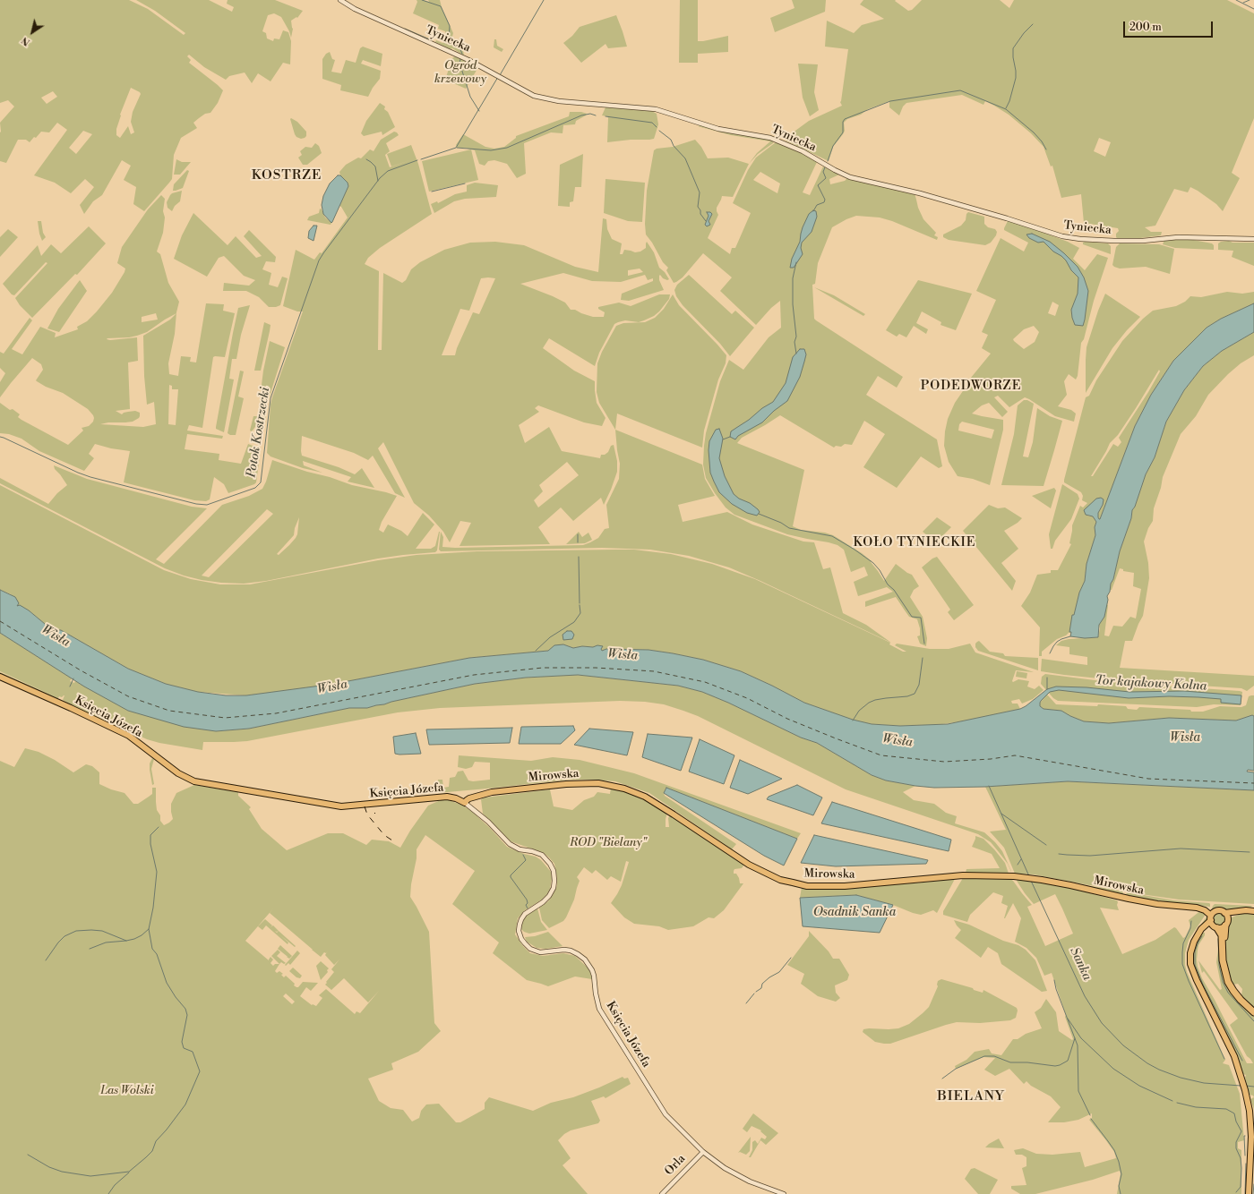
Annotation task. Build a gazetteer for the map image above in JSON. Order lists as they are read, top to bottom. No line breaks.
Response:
{"streets":{"main road":["Księcia Józefa","Mirowska"],"street":["Tyniecka","Orla"]},"crossings":[["Księcia Józefa","Mirowska"],["Księcia Józefa","Orla"]],"districts":["KOSTRZE","PODEDWORZE","KOŁO TYNIECKIE","BIELANY"],"water":["Potok Kostrzecki","Wisła","Tor kajakowy Kolna","Osadnik Sanka","Sanka"],"parks":["Ogród krzewowy","ROD \"Bielany\"","Las Wolski"],"scale_bar":"200 m","north":"bottom left"}
